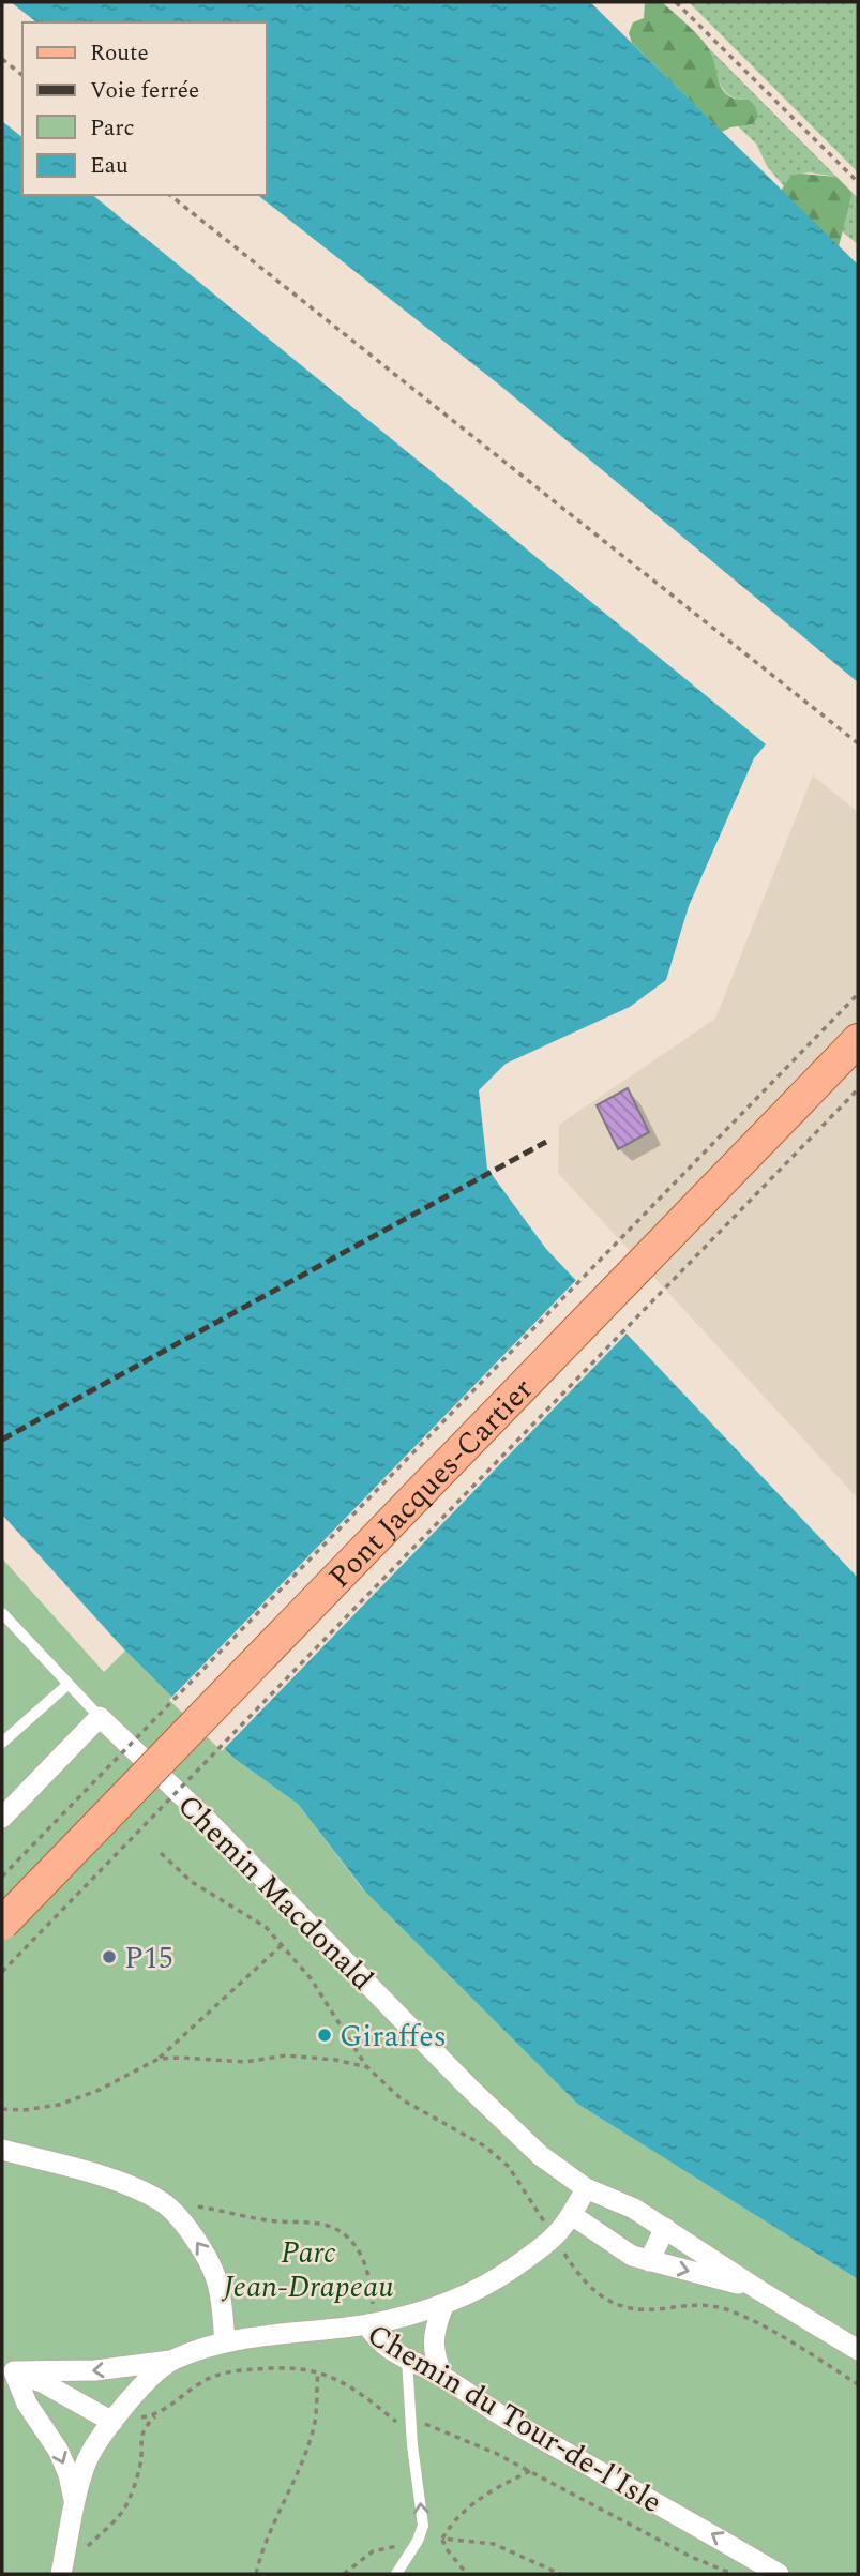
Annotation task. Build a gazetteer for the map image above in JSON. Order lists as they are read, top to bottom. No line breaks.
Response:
{"streets":{"main road":["Pont Jacques-Cartier"],"street":["Chemin Macdonald","Chemin du Tour-de-l'Isle"]},"one_way":["Chemin du Tour-de-l'Isle"],"parks":["Parc Jean-Drapeau"],"places":["P15","Giraffes"],"legend":["Route","Voie ferrée","Parc","Eau"]}
